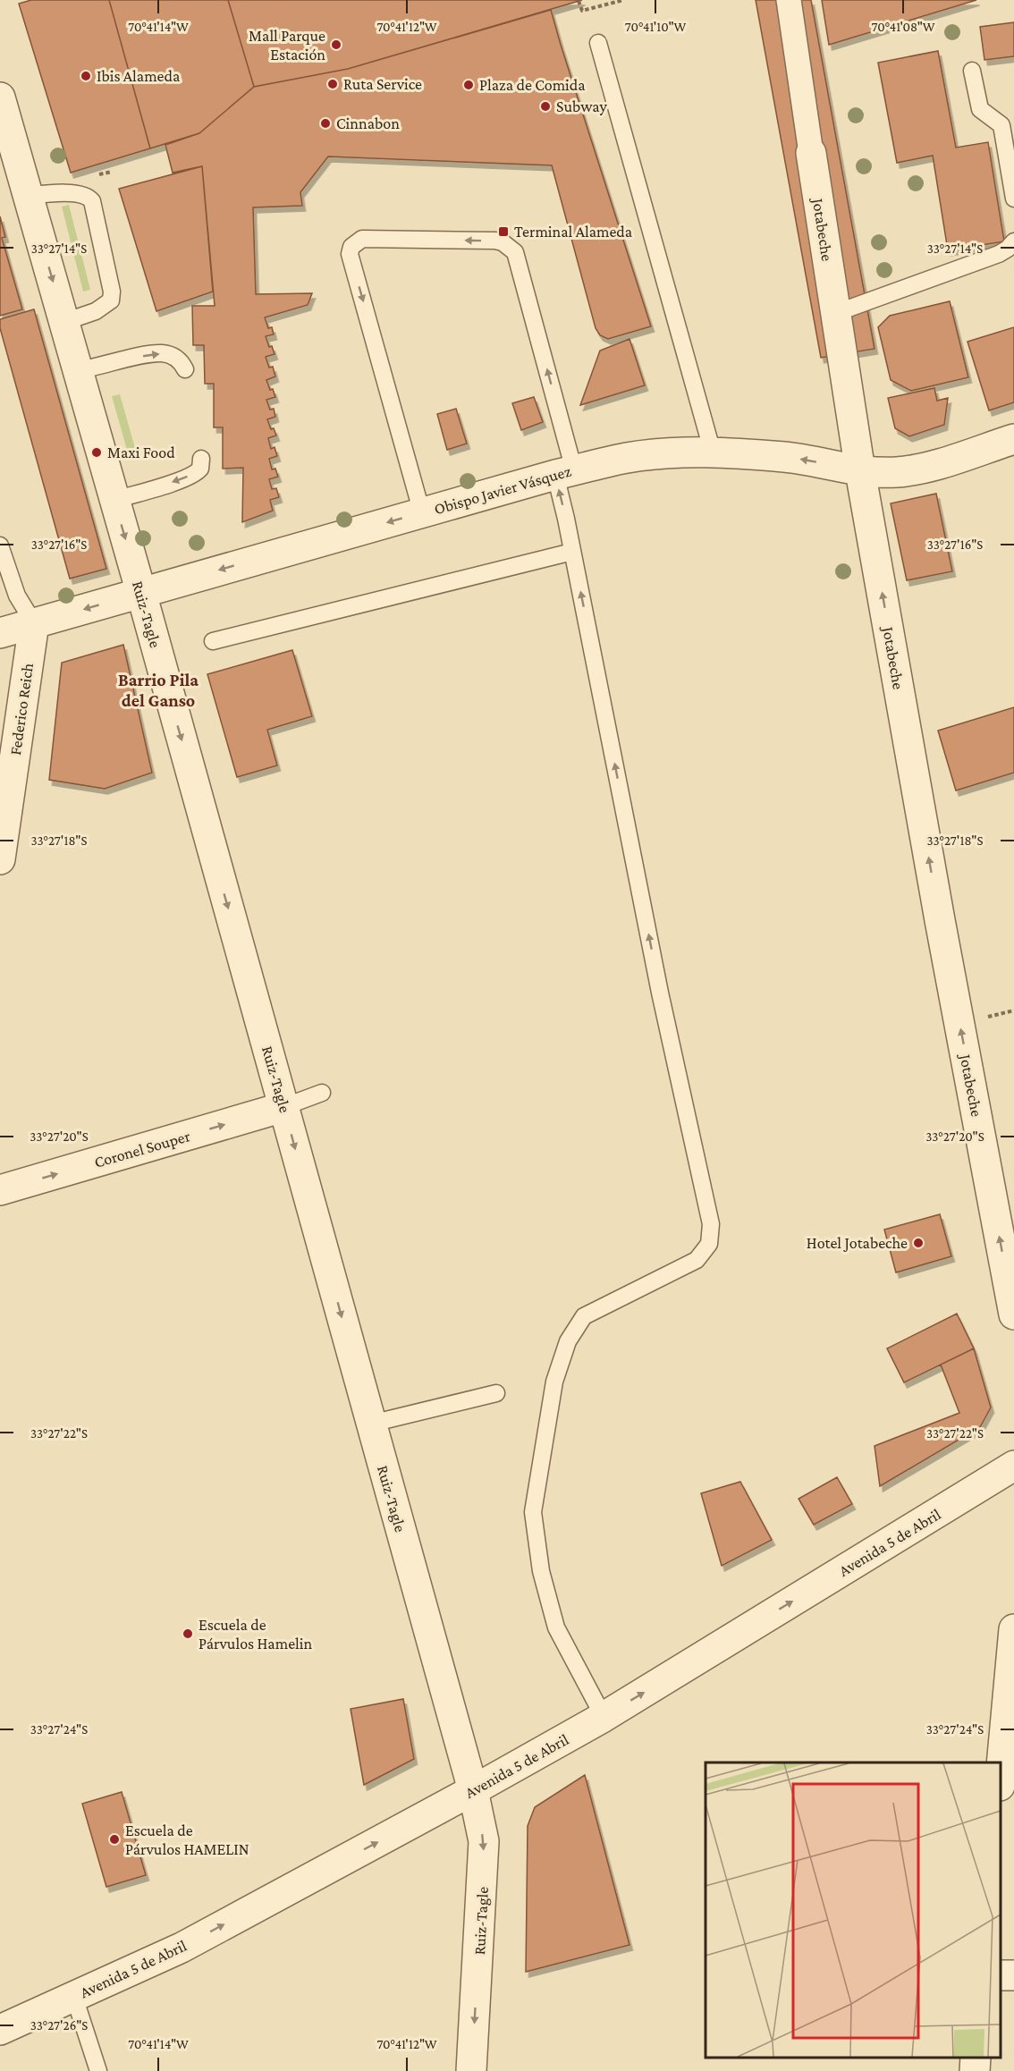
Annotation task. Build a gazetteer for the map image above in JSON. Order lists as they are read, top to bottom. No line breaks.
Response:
{"streets":{"street":["Jotabeche","Obispo Javier Vásquez","Ruiz-Tagle","Federico Reich","Coronel Souper","Avenida 5 de Abril"]},"crossings":[["Jotabeche","Obispo Javier Vásquez"],["Obispo Javier Vásquez","Ruiz-Tagle"],["Obispo Javier Vásquez","Federico Reich"],["Ruiz-Tagle","Coronel Souper"],["Ruiz-Tagle","Avenida 5 de Abril"]],"one_way":["Jotabeche","Obispo Javier Vásquez","Ruiz-Tagle","Coronel Souper","Avenida 5 de Abril"],"districts":["Barrio Pila del Ganso"],"places":{"other":["Mall Parque Estación","Ibis Alameda","Ruta Service","Plaza de Comida","Subway","Cinnabon","Maxi Food","Hotel Jotabeche","Escuela de Párvulos Hamelin","Escuela de Párvulos HAMELIN"],"transit":["Terminal Alameda"]},"coordinates":["70°41'14\"W","70°41'12\"W","70°41'10\"W","70°41'08\"W","33°27'14\"S","33°27'16\"S","33°27'18\"S","33°27'20\"S","33°27'22\"S","33°27'24\"S","33°27'26\"S"]}
